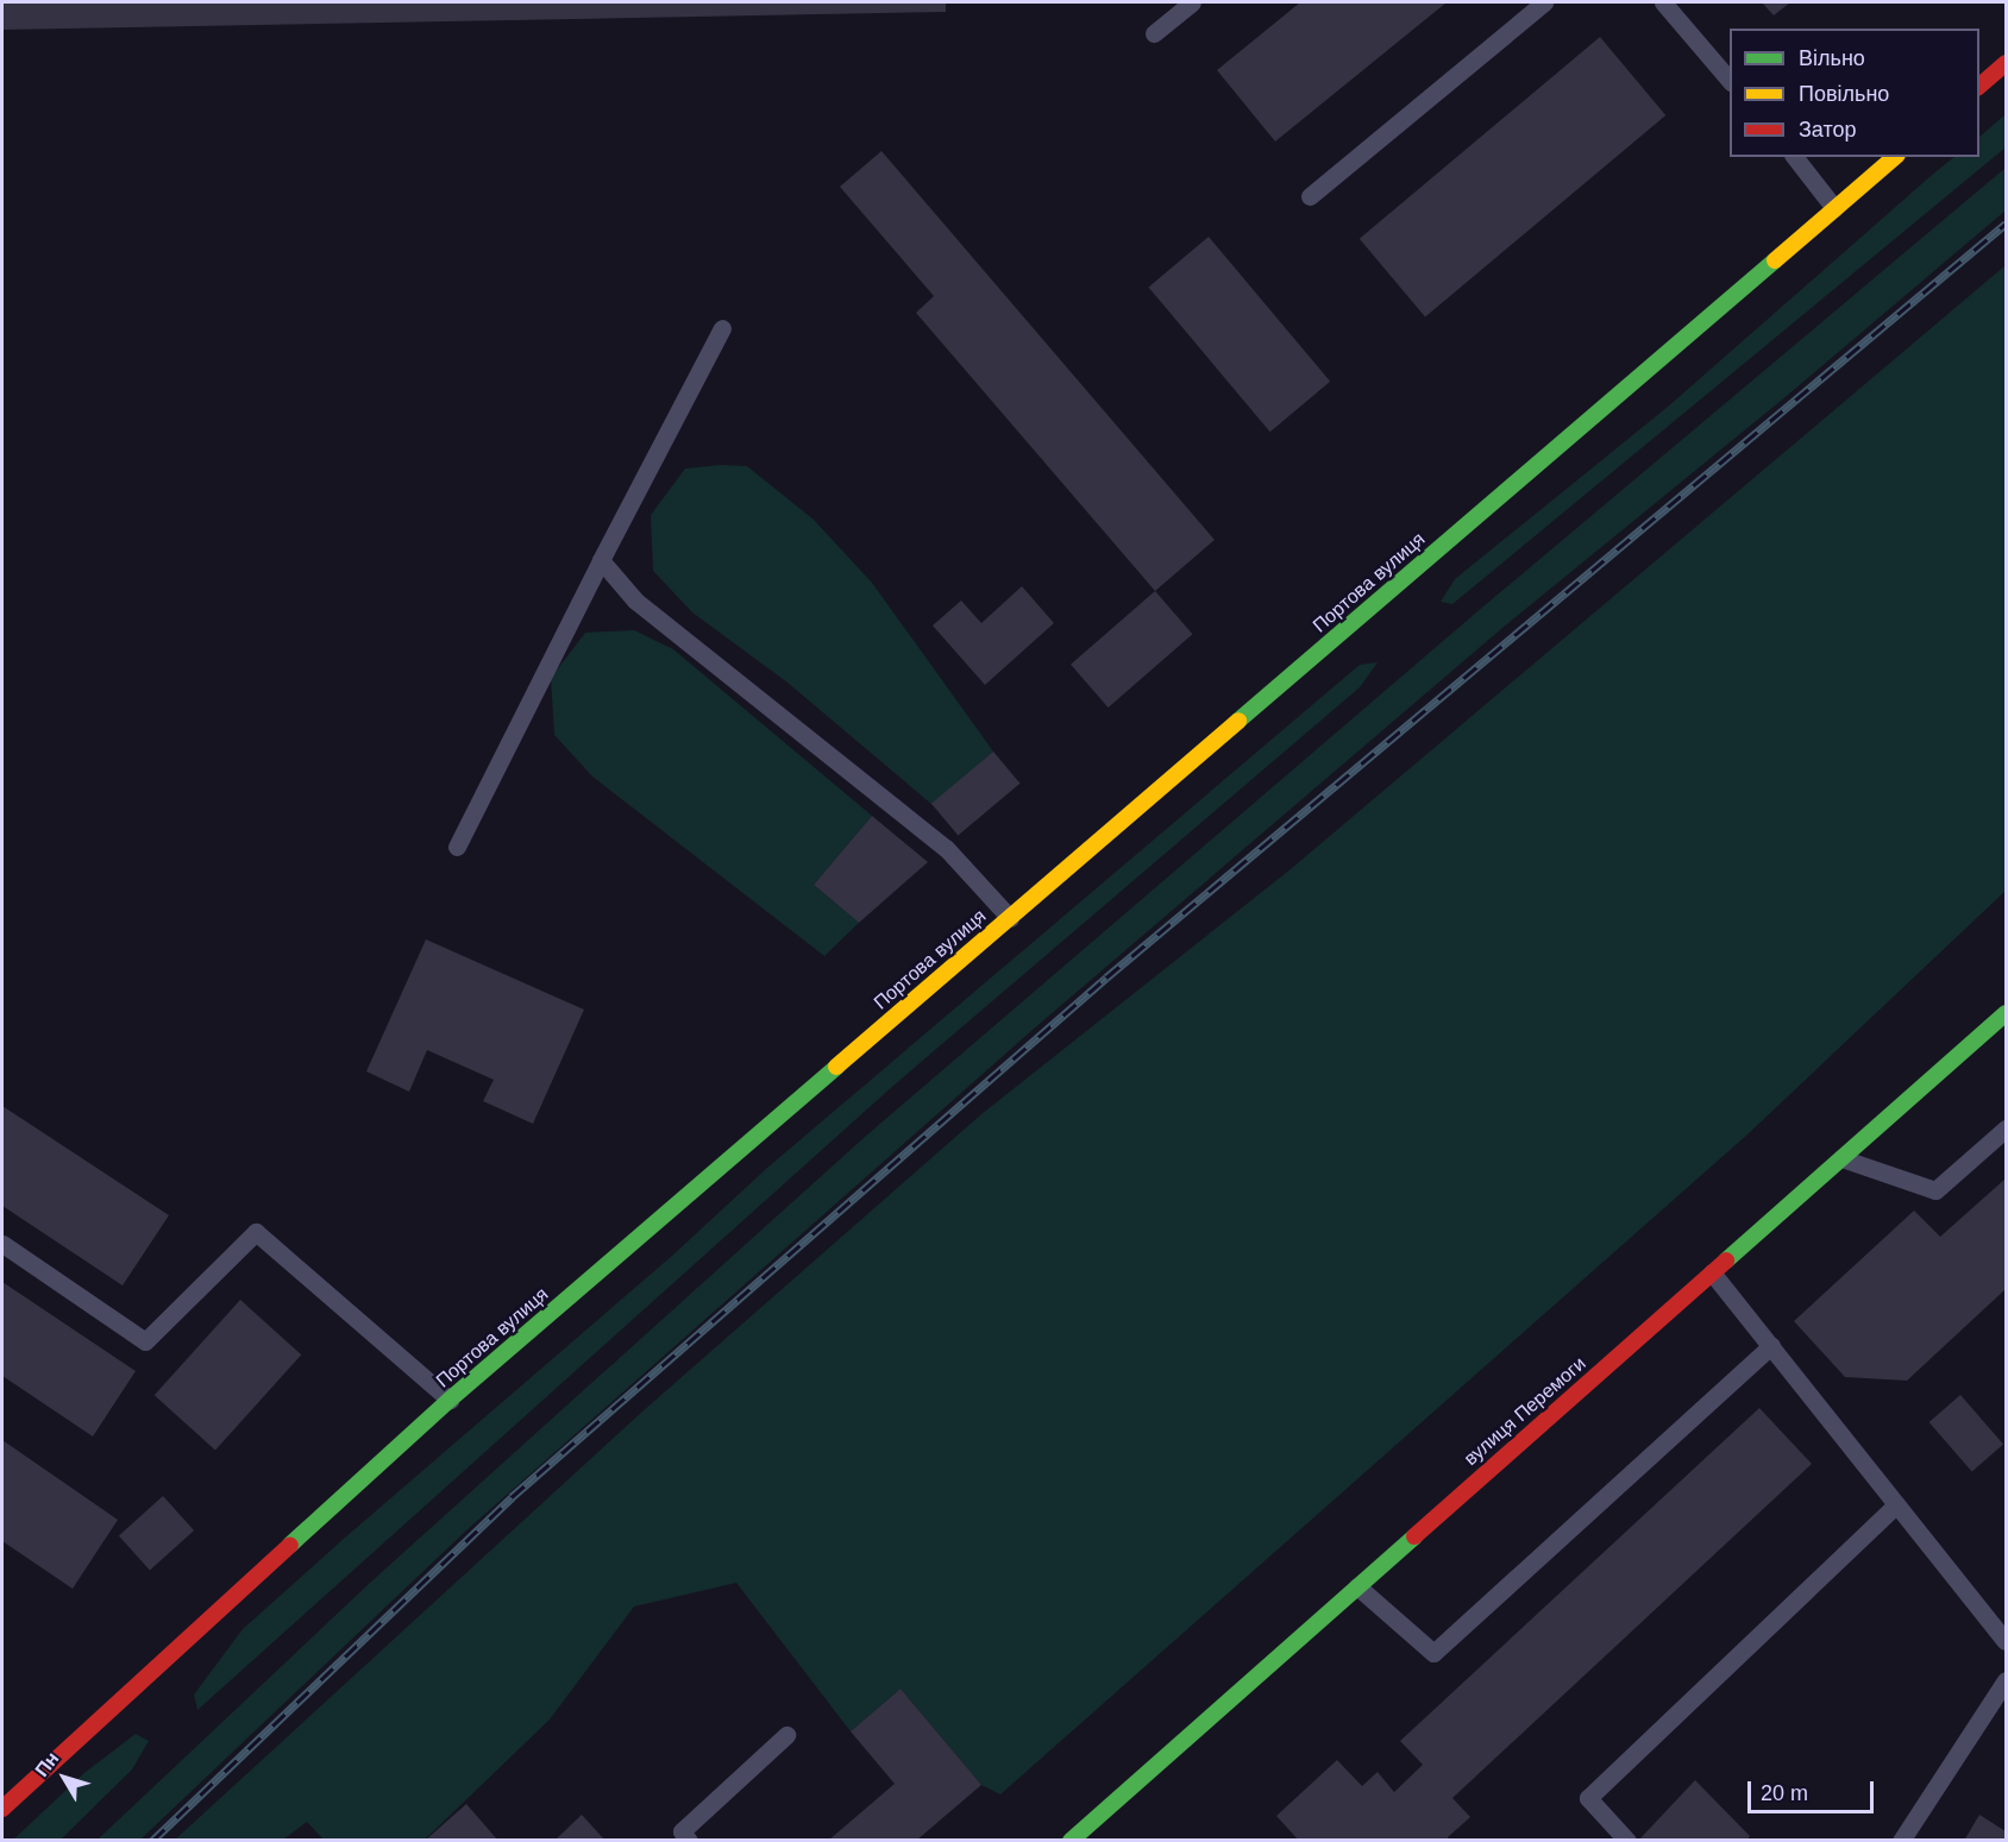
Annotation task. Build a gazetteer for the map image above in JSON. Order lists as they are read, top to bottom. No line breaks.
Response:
{"streets":{"main road":["Портова вулиця","вулиця Перемоги"]},"legend":["Вільно","Повільно","Затор"],"scale_bar":"20 m","north":"top left"}
